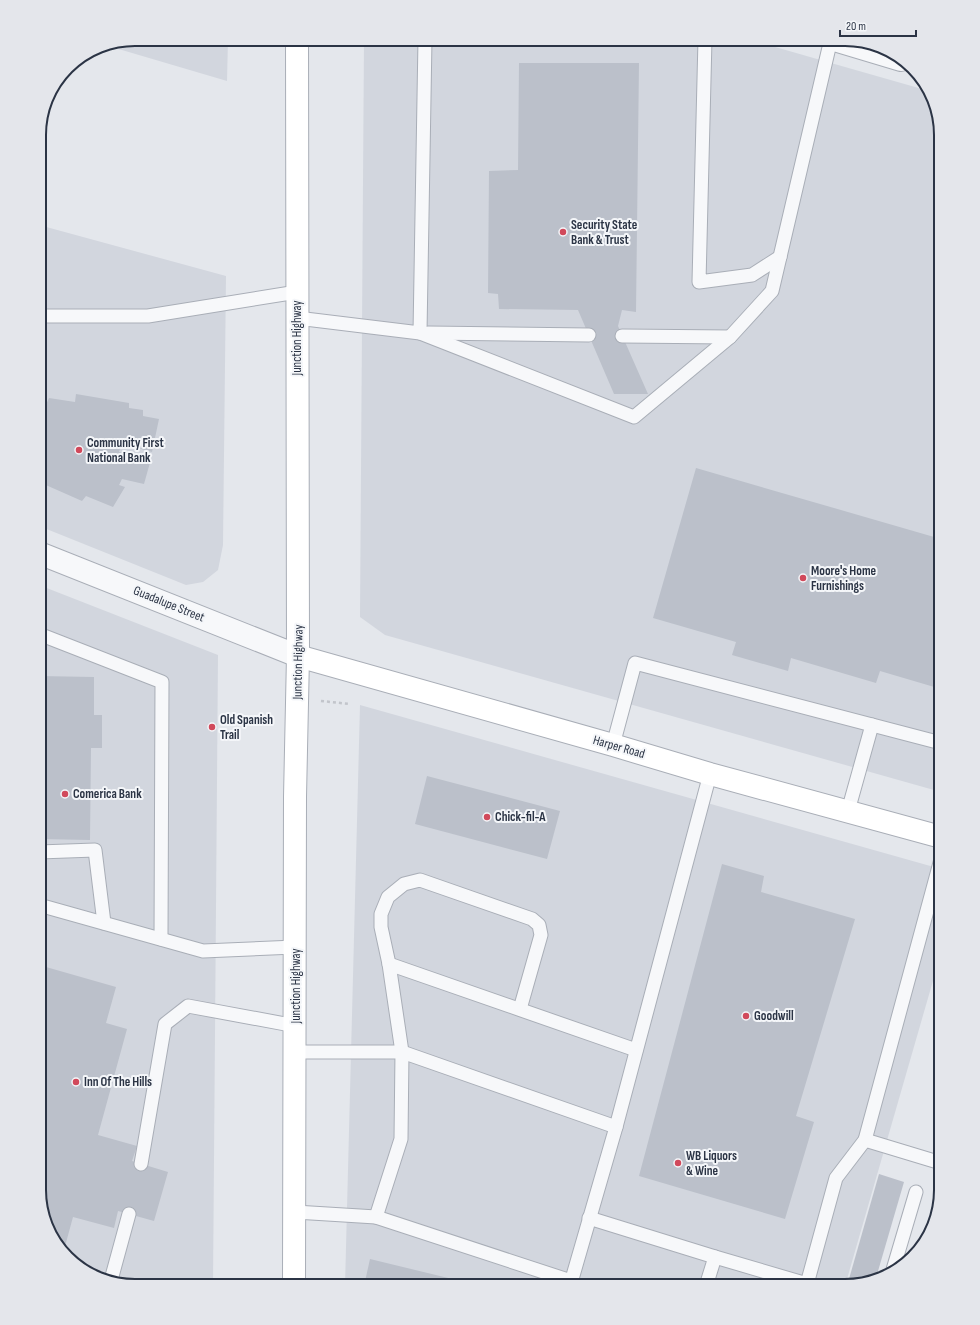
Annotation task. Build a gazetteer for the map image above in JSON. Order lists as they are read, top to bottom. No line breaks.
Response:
{"streets":{"main road":["Junction Highway","Harper Road"],"street":["Guadalupe Street"]},"crossings":[["Junction Highway","Guadalupe Street"],["Junction Highway","Harper Road"],["Guadalupe Street","Harper Road"]],"places":["Security State Bank & Trust","Community First National Bank","Moore's Home Furnishings","Old Spanish Trail","Comerica Bank","Chick-fil-A","Goodwill","Inn Of The Hills","WB Liquors & Wine"],"scale_bar":"20 m"}
